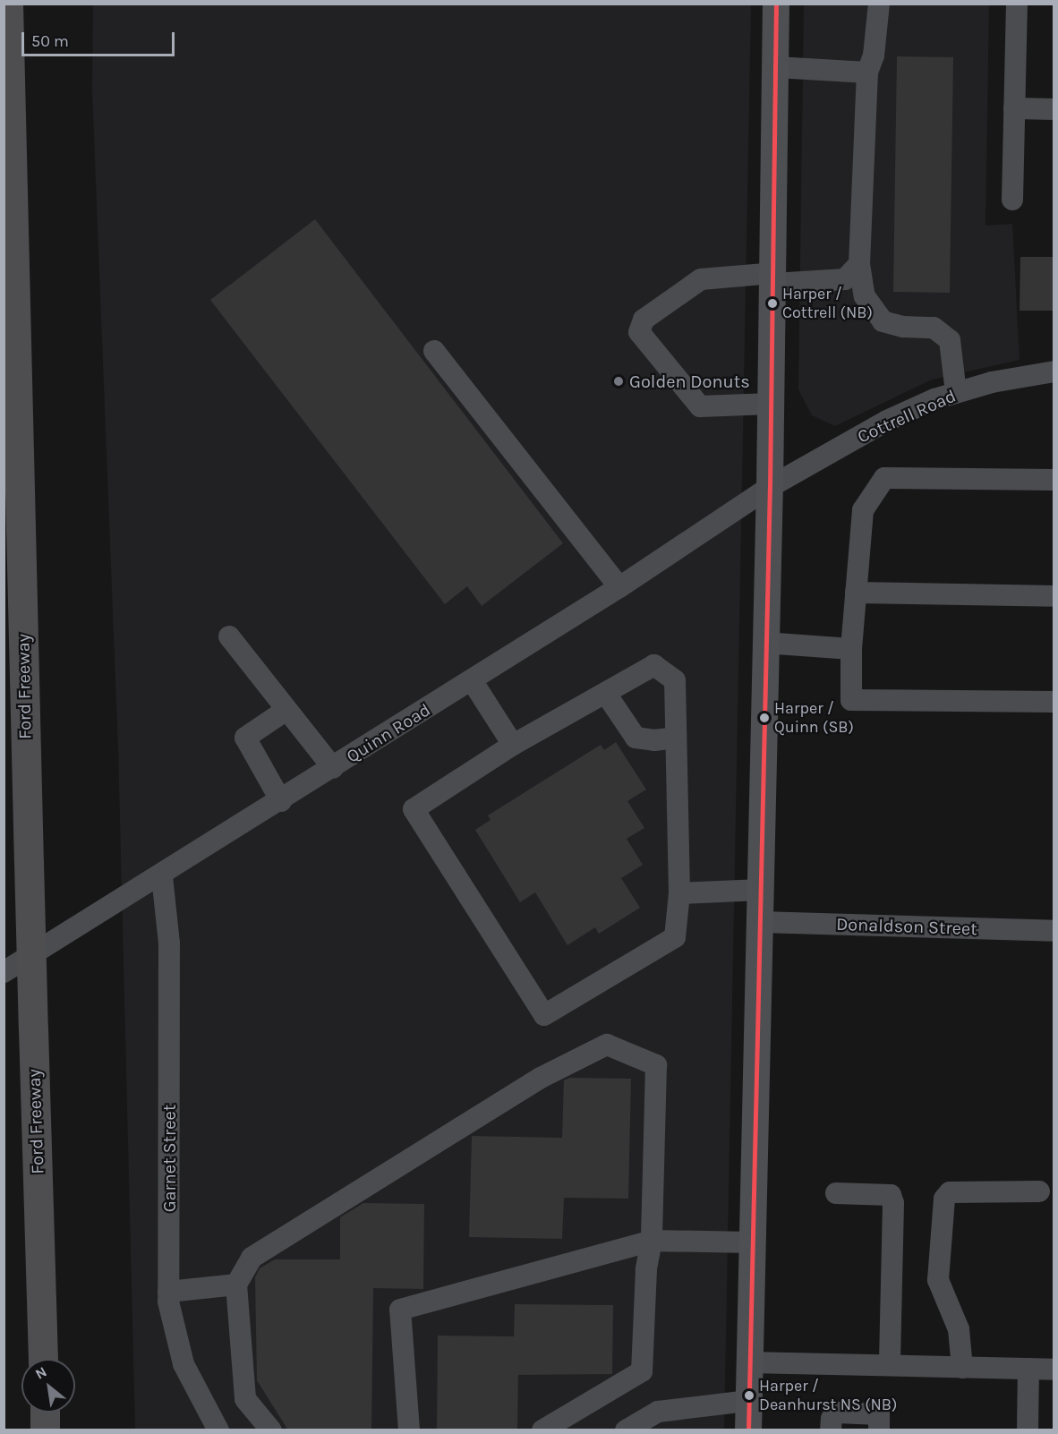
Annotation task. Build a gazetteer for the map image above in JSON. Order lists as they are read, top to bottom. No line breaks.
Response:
{"streets":{"highway":["Ford Freeway"],"street":["Cottrell Road","Quinn Road","Donaldson Street","Garnet Street"]},"crossings":[["Cottrell Road","Quinn Road"],["Quinn Road","Garnet Street"]],"places":["Harper / Cottrell (NB)","Golden Donuts","Harper / Quinn (SB)","Harper / Deanhurst NS (NB)"],"scale_bar":"50 m","north":"top left"}
